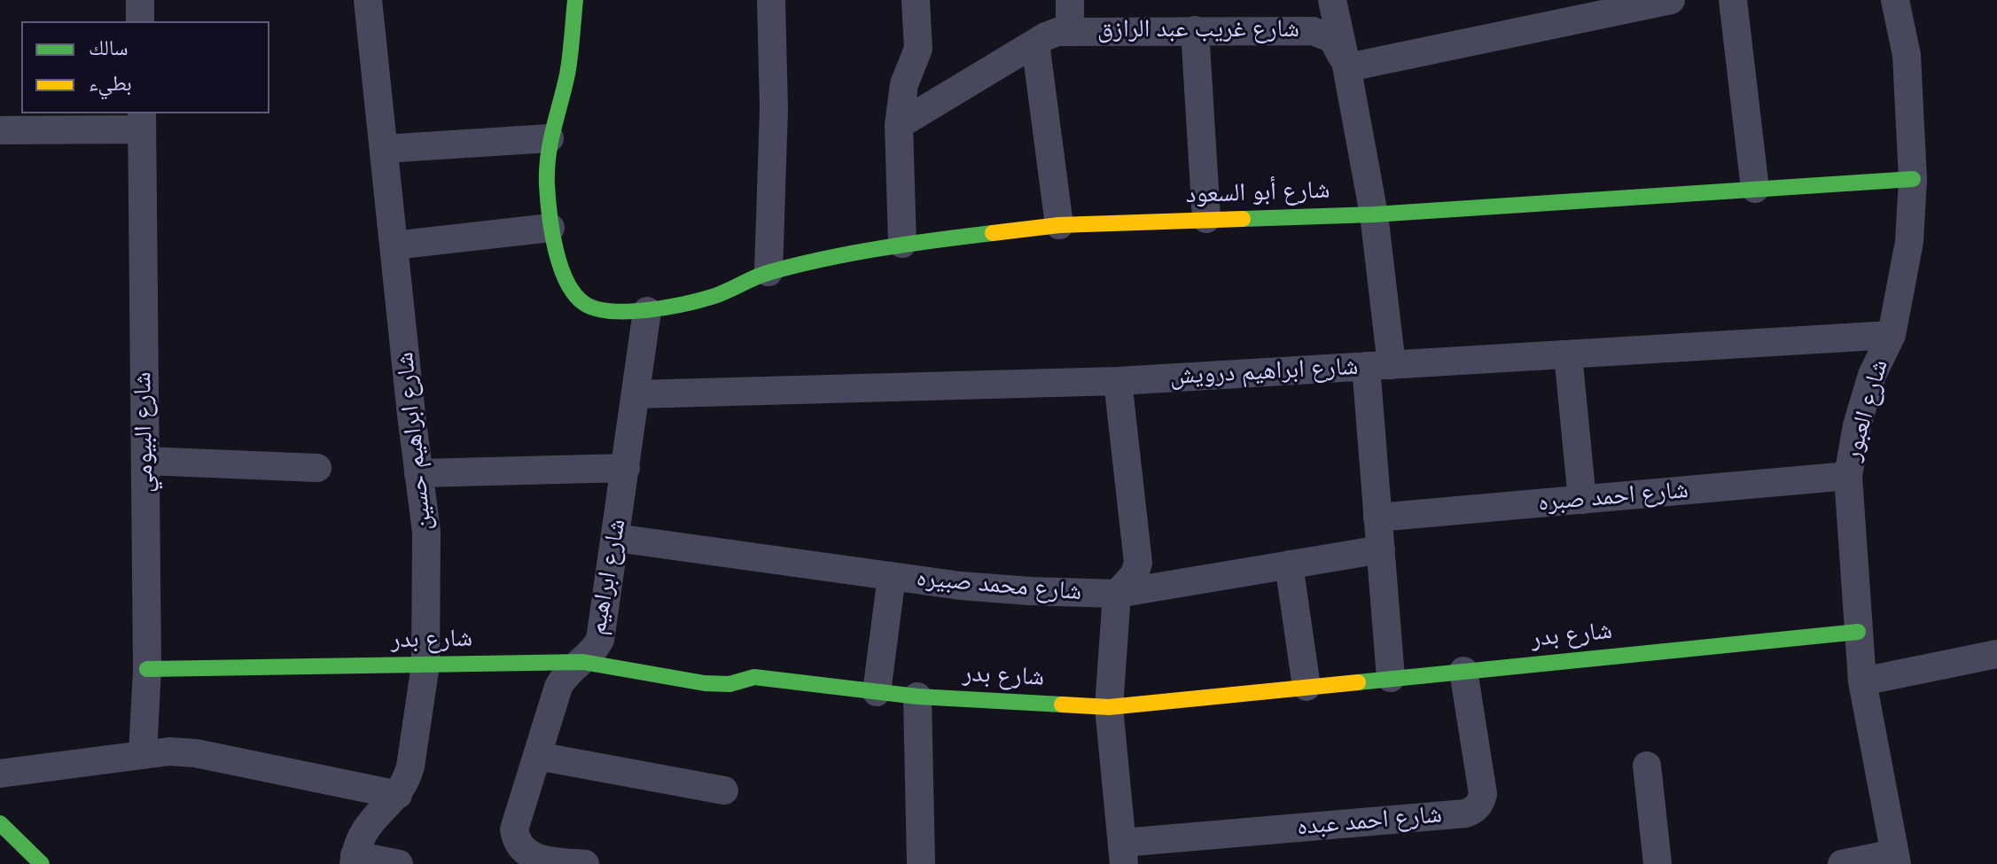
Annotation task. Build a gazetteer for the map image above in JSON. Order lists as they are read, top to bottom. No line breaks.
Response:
{"streets":{"street":["شارع غريب عبد الرازق","شارع أبو السعود","شارع ابراهيم درويش","شارع العبور","شارع البيومي","شارع ابراهيم حسين","شارع احمد صبره","شارع ابراهيم","شارع محمد صبيره","شارع بدر","شارع احمد عبده"]},"crossings":[["شارع أبو السعود","شارع العبور"],["شارع أبو السعود","شارع ابراهيم"],["شارع ابراهيم درويش","شارع العبور"],["شارع ابراهيم درويش","شارع ابراهيم"],["شارع العبور","شارع احمد صبره"],["شارع العبور","شارع بدر"],["شارع البيومي","شارع بدر"],["شارع ابراهيم حسين","شارع بدر"],["شارع ابراهيم","شارع محمد صبيره"],["شارع ابراهيم","شارع بدر"],["شارع بدر","شارع احمد عبده"]],"legend":["سالك","بطيء"]}
